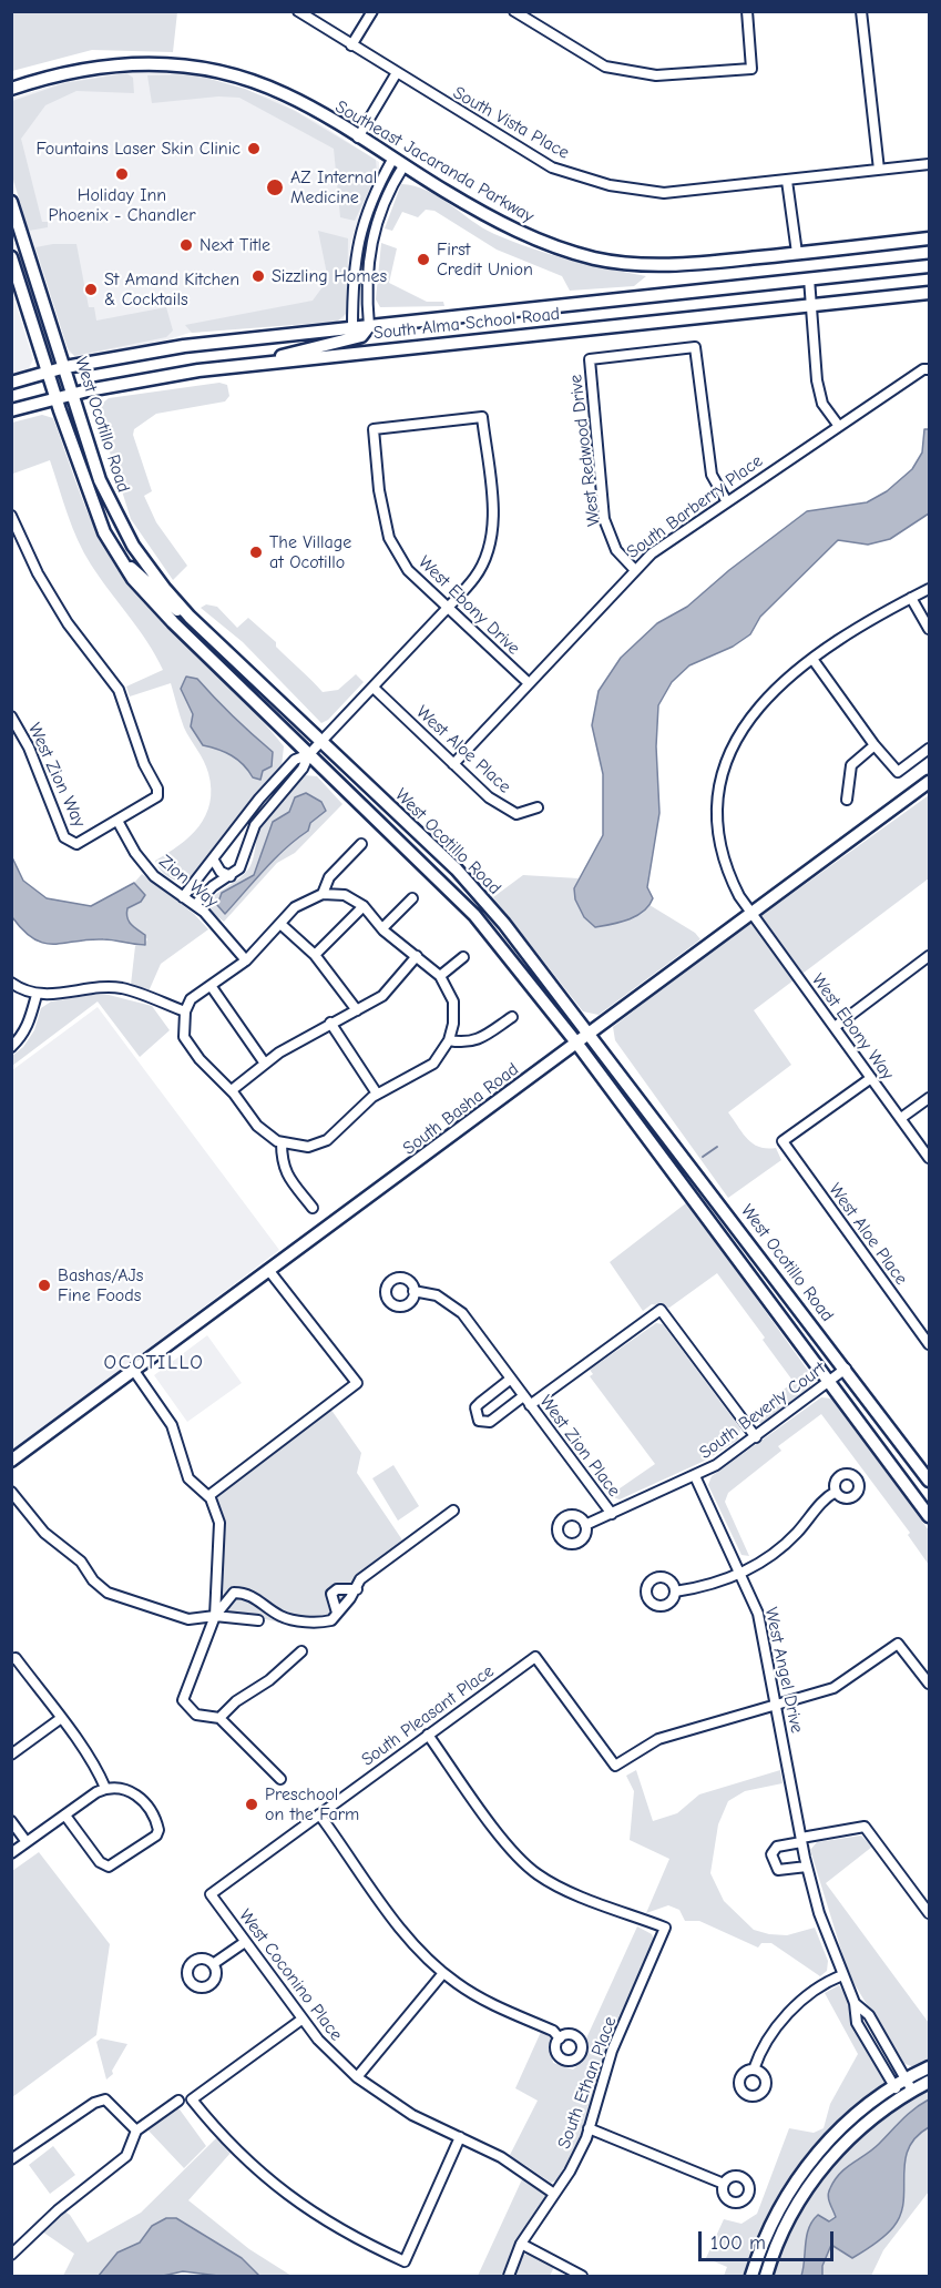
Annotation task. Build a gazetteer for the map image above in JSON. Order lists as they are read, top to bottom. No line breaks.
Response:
{"streets":{"main road":["Southeast Jacaranda Parkway","South Alma School Road","West Ocotillo Road","South Basha Road"],"street":["South Vista Place","West Redwood Drive","South Barberry Place","West Ebony Drive","West Aloe Place","West Zion Way","Zion Way","West Ebony Way","South Beverly Court","West Zion Place","West Angel Drive","South Pleasant Place","West Coconino Place","South Ethan Place"]},"crossings":[["South Alma School Road","West Ocotillo Road"],["West Ocotillo Road","South Basha Road"],["West Ocotillo Road","South Beverly Court"],["West Redwood Drive","South Barberry Place"],["South Barberry Place","West Ebony Drive"],["South Barberry Place","West Aloe Place"],["West Aloe Place","West Ebony Way"],["West Zion Way","Zion Way"],["West Ebony Way","South Basha Road"],["South Beverly Court","West Zion Place"],["South Beverly Court","West Angel Drive"],["West Angel Drive","South Pleasant Place"],["South Pleasant Place","West Coconino Place"],["South Pleasant Place","South Ethan Place"],["West Coconino Place","South Ethan Place"]],"districts":["OCOTILLO"],"places":["Fountains Laser Skin Clinic","Holiday Inn Phoenix - Chandler","AZ Internal Medicine","Next Title","First Credit Union","Sizzling Homes","St Amand Kitchen & Cocktails","The Village at Ocotillo","Bashas/AJs Fine Foods","Preschool on the Farm"],"scale_bar":"100 m"}
